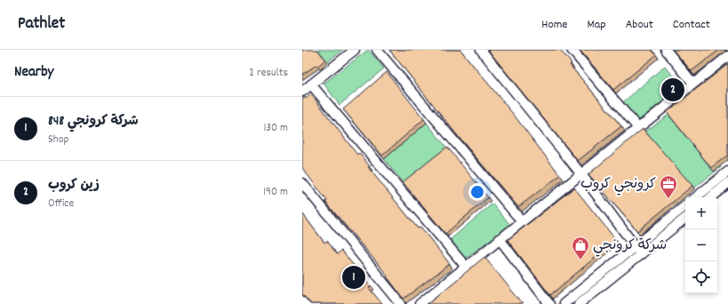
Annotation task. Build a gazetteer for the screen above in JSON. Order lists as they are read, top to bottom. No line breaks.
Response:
{"places":{"office":["كرونجي كروب"],"shop":["شركة كرونجي"]},"page":{"header":"Pathlet","nav":["Home","Map","About","Contact"],"heading":["Nearby","2 results"],"pins":["2","1"],"list":[{"mark":"1","name":"شركة كرونجي 848","note":"Shop","value":"130 m"},{"mark":"2","name":"زين كروب","note":"Office","value":"190 m"}],"map_buttons":["+","−"]}}
